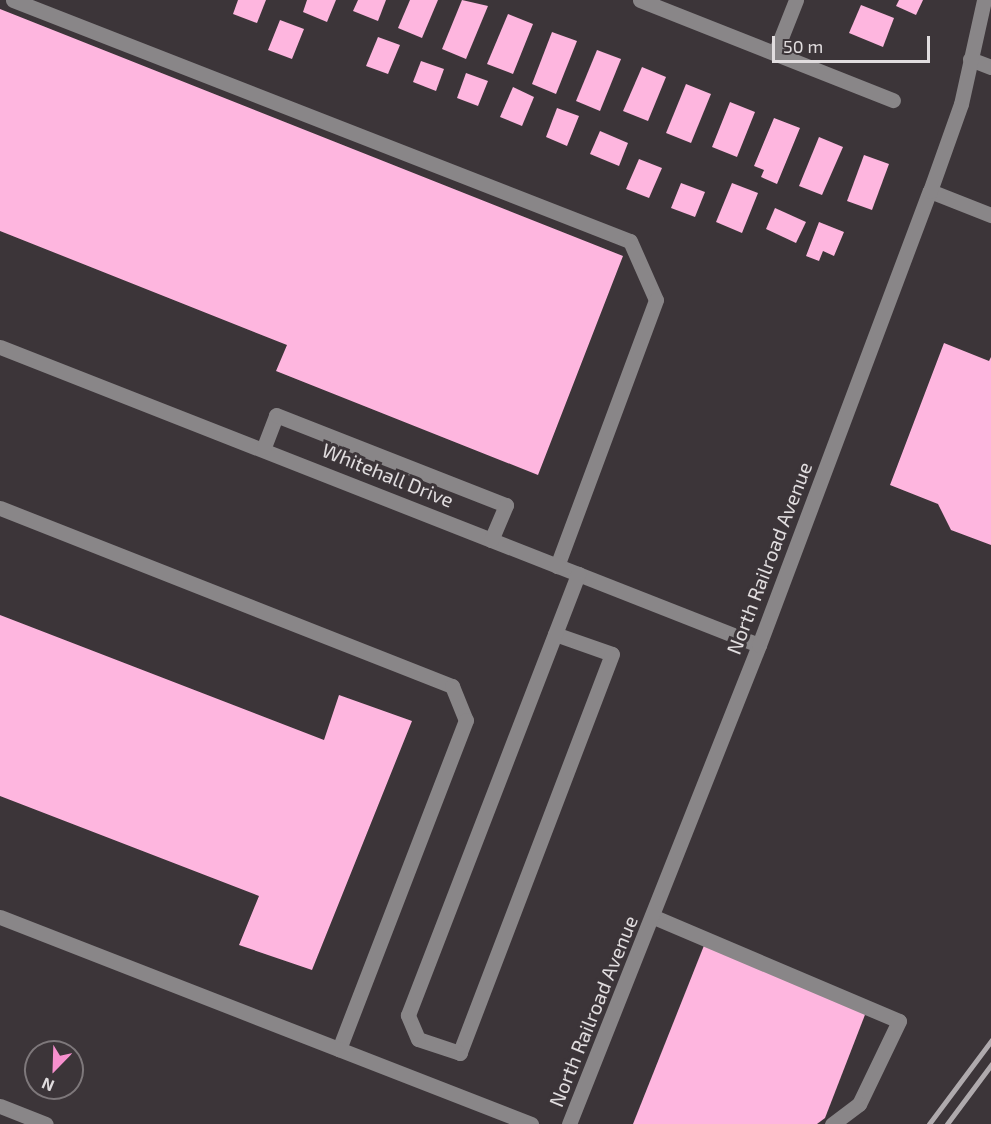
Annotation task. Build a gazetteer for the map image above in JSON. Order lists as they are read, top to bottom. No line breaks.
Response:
{"streets":{"street":["Whitehall Drive","North Railroad Avenue"]},"crossings":[["Whitehall Drive","North Railroad Avenue"]],"scale_bar":"50 m","north":"bottom left"}
